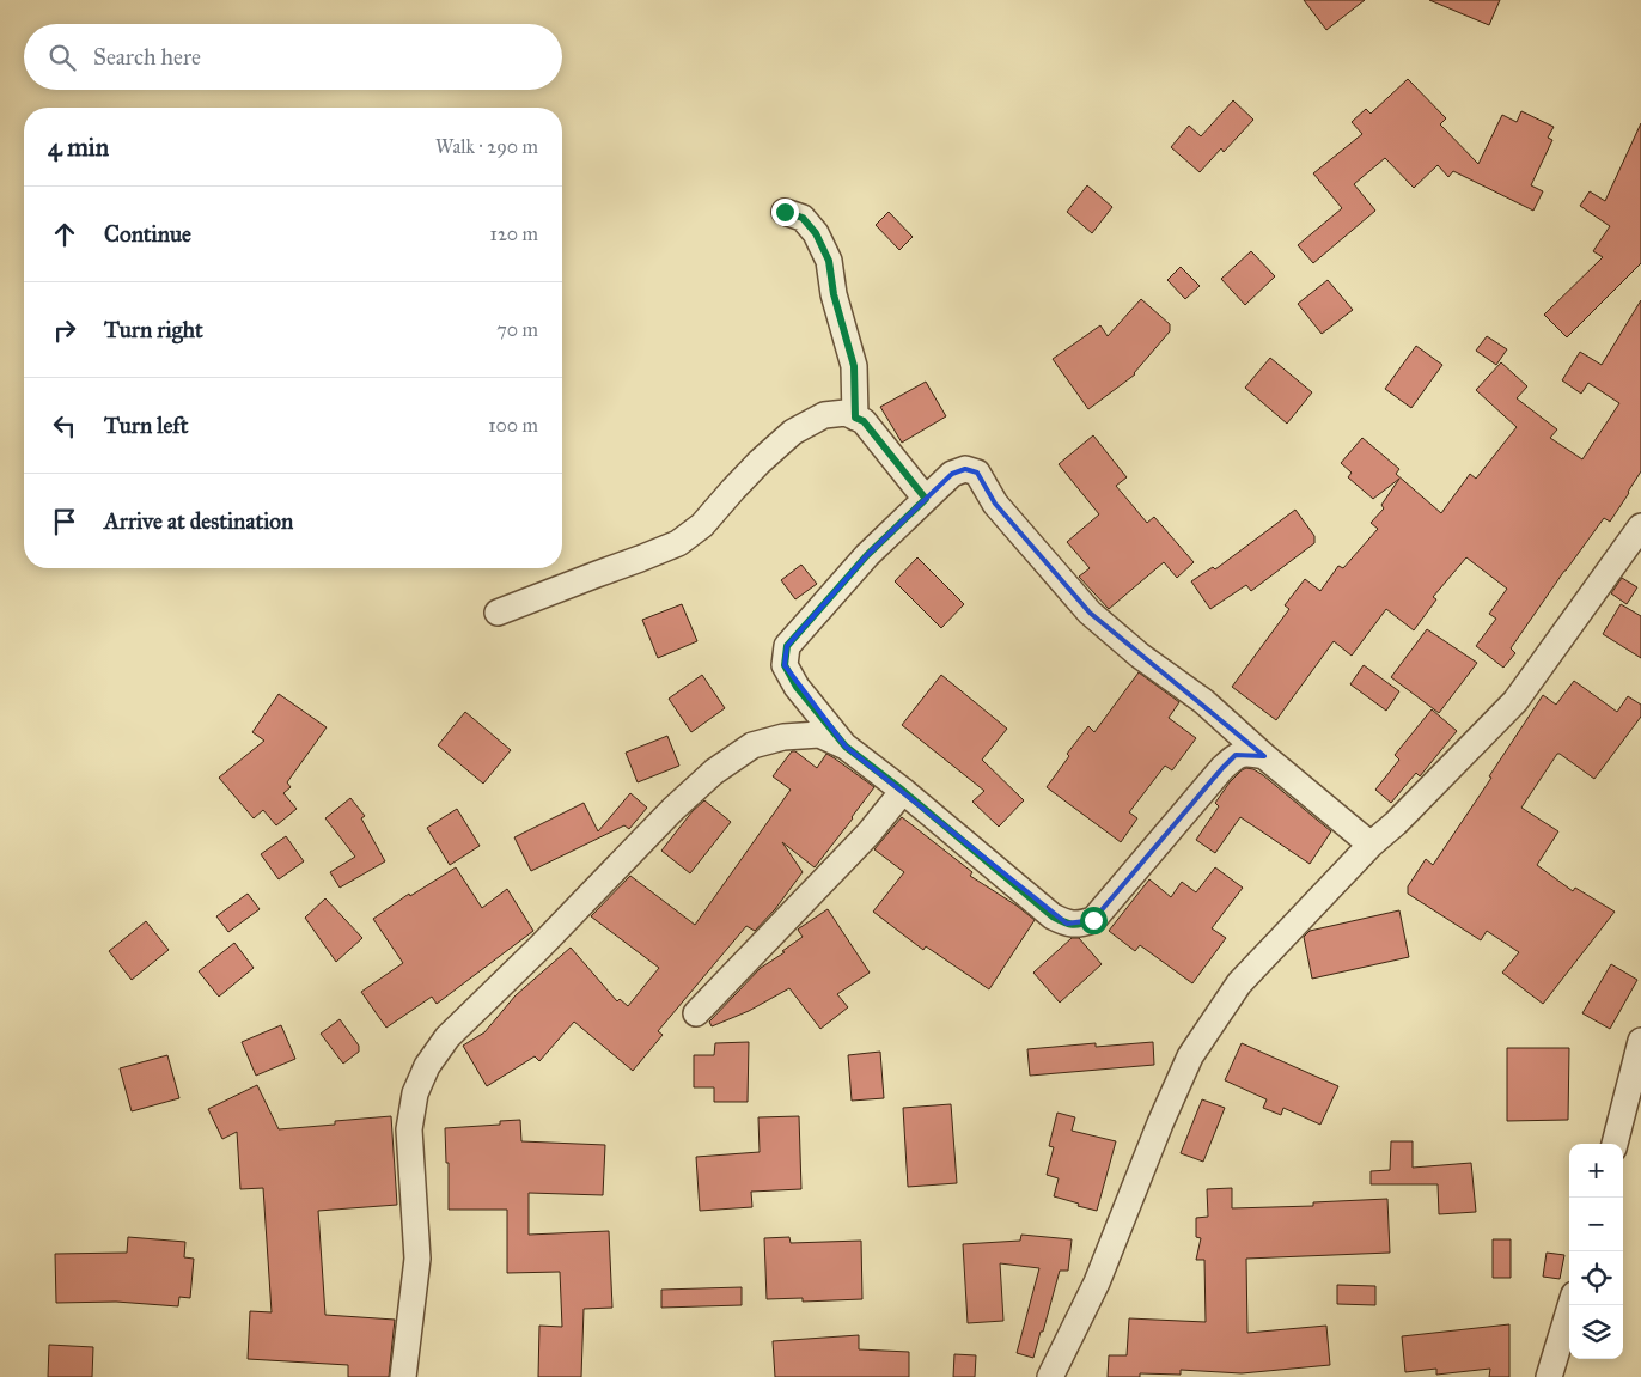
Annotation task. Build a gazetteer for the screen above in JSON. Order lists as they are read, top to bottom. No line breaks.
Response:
{"page":{"search":"Search here","heading":["4 min","Walk · 290 m"],"list":[["Continue","120 m"],["Turn right","70 m"],["Turn left","100 m"],"Arrive at destination"],"map_buttons":["+","−"]}}
